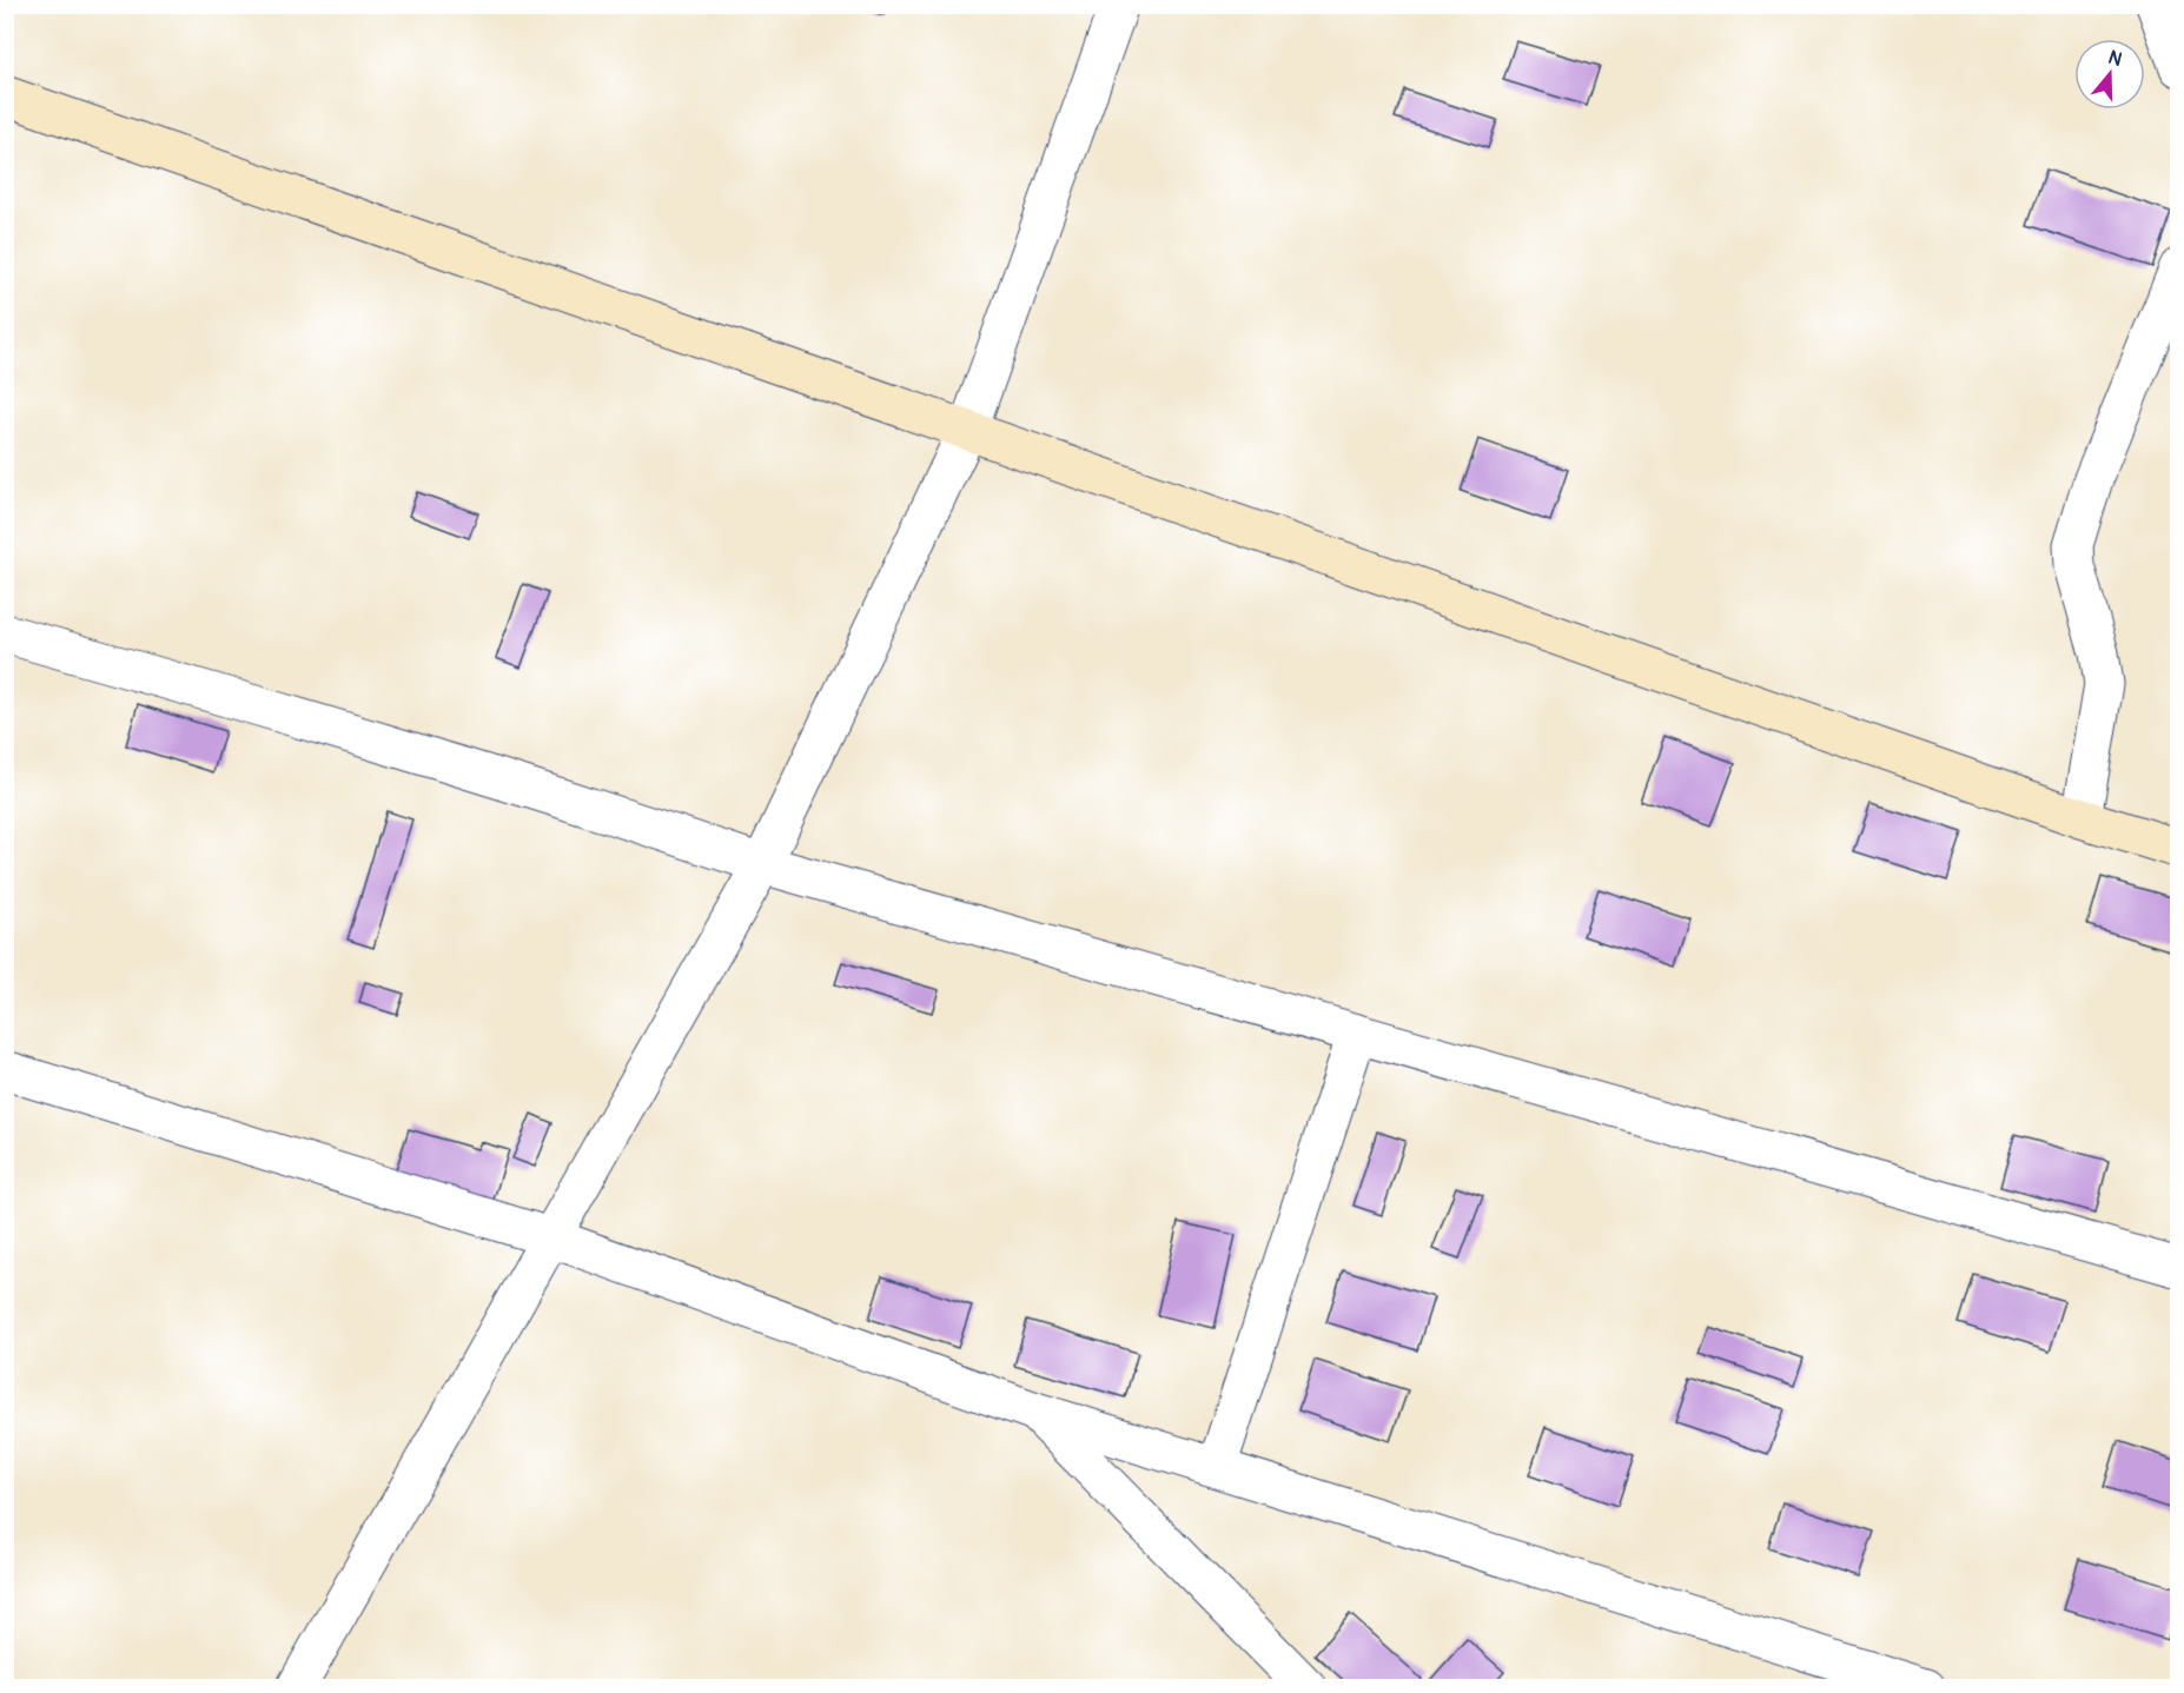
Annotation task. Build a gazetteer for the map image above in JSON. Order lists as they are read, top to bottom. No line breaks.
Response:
{"north":"top"}
